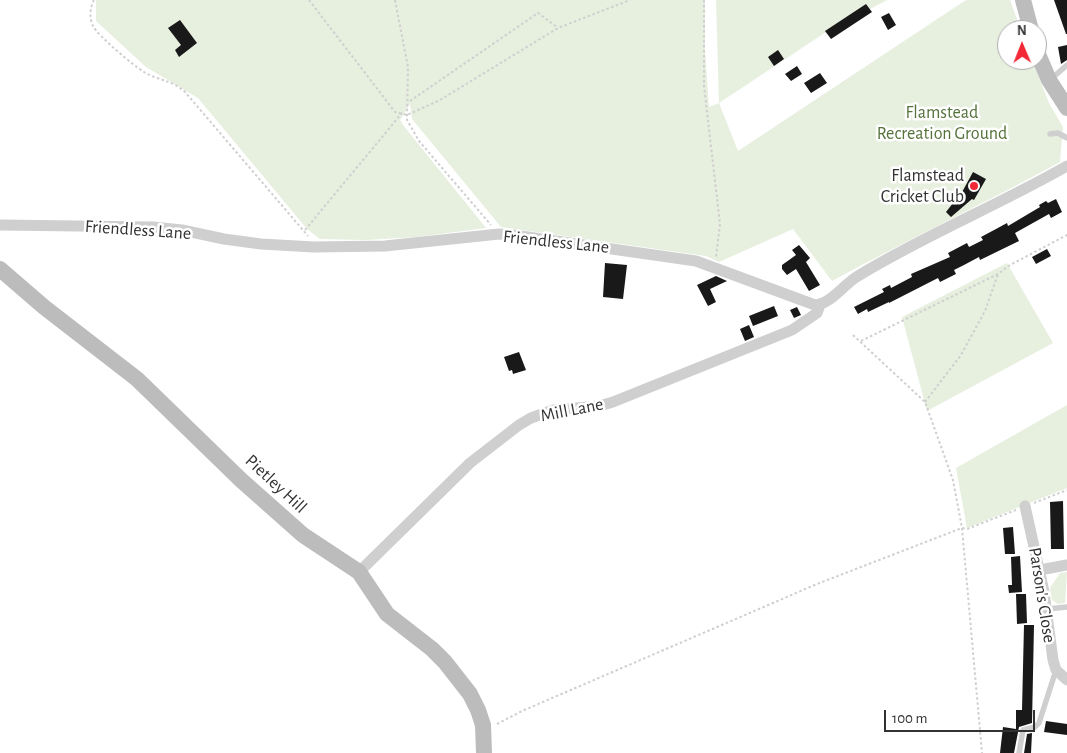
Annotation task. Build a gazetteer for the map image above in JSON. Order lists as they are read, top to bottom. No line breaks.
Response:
{"streets":{"street":["Friendless Lane","Mill Lane","Pietley Hill","Parson's Close"]},"crossings":[["Friendless Lane","Mill Lane"],["Mill Lane","Pietley Hill"]],"parks":["Flamstead Recreation Ground"],"places":["Flamstead Cricket Club"],"scale_bar":"100 m","north":"top"}
